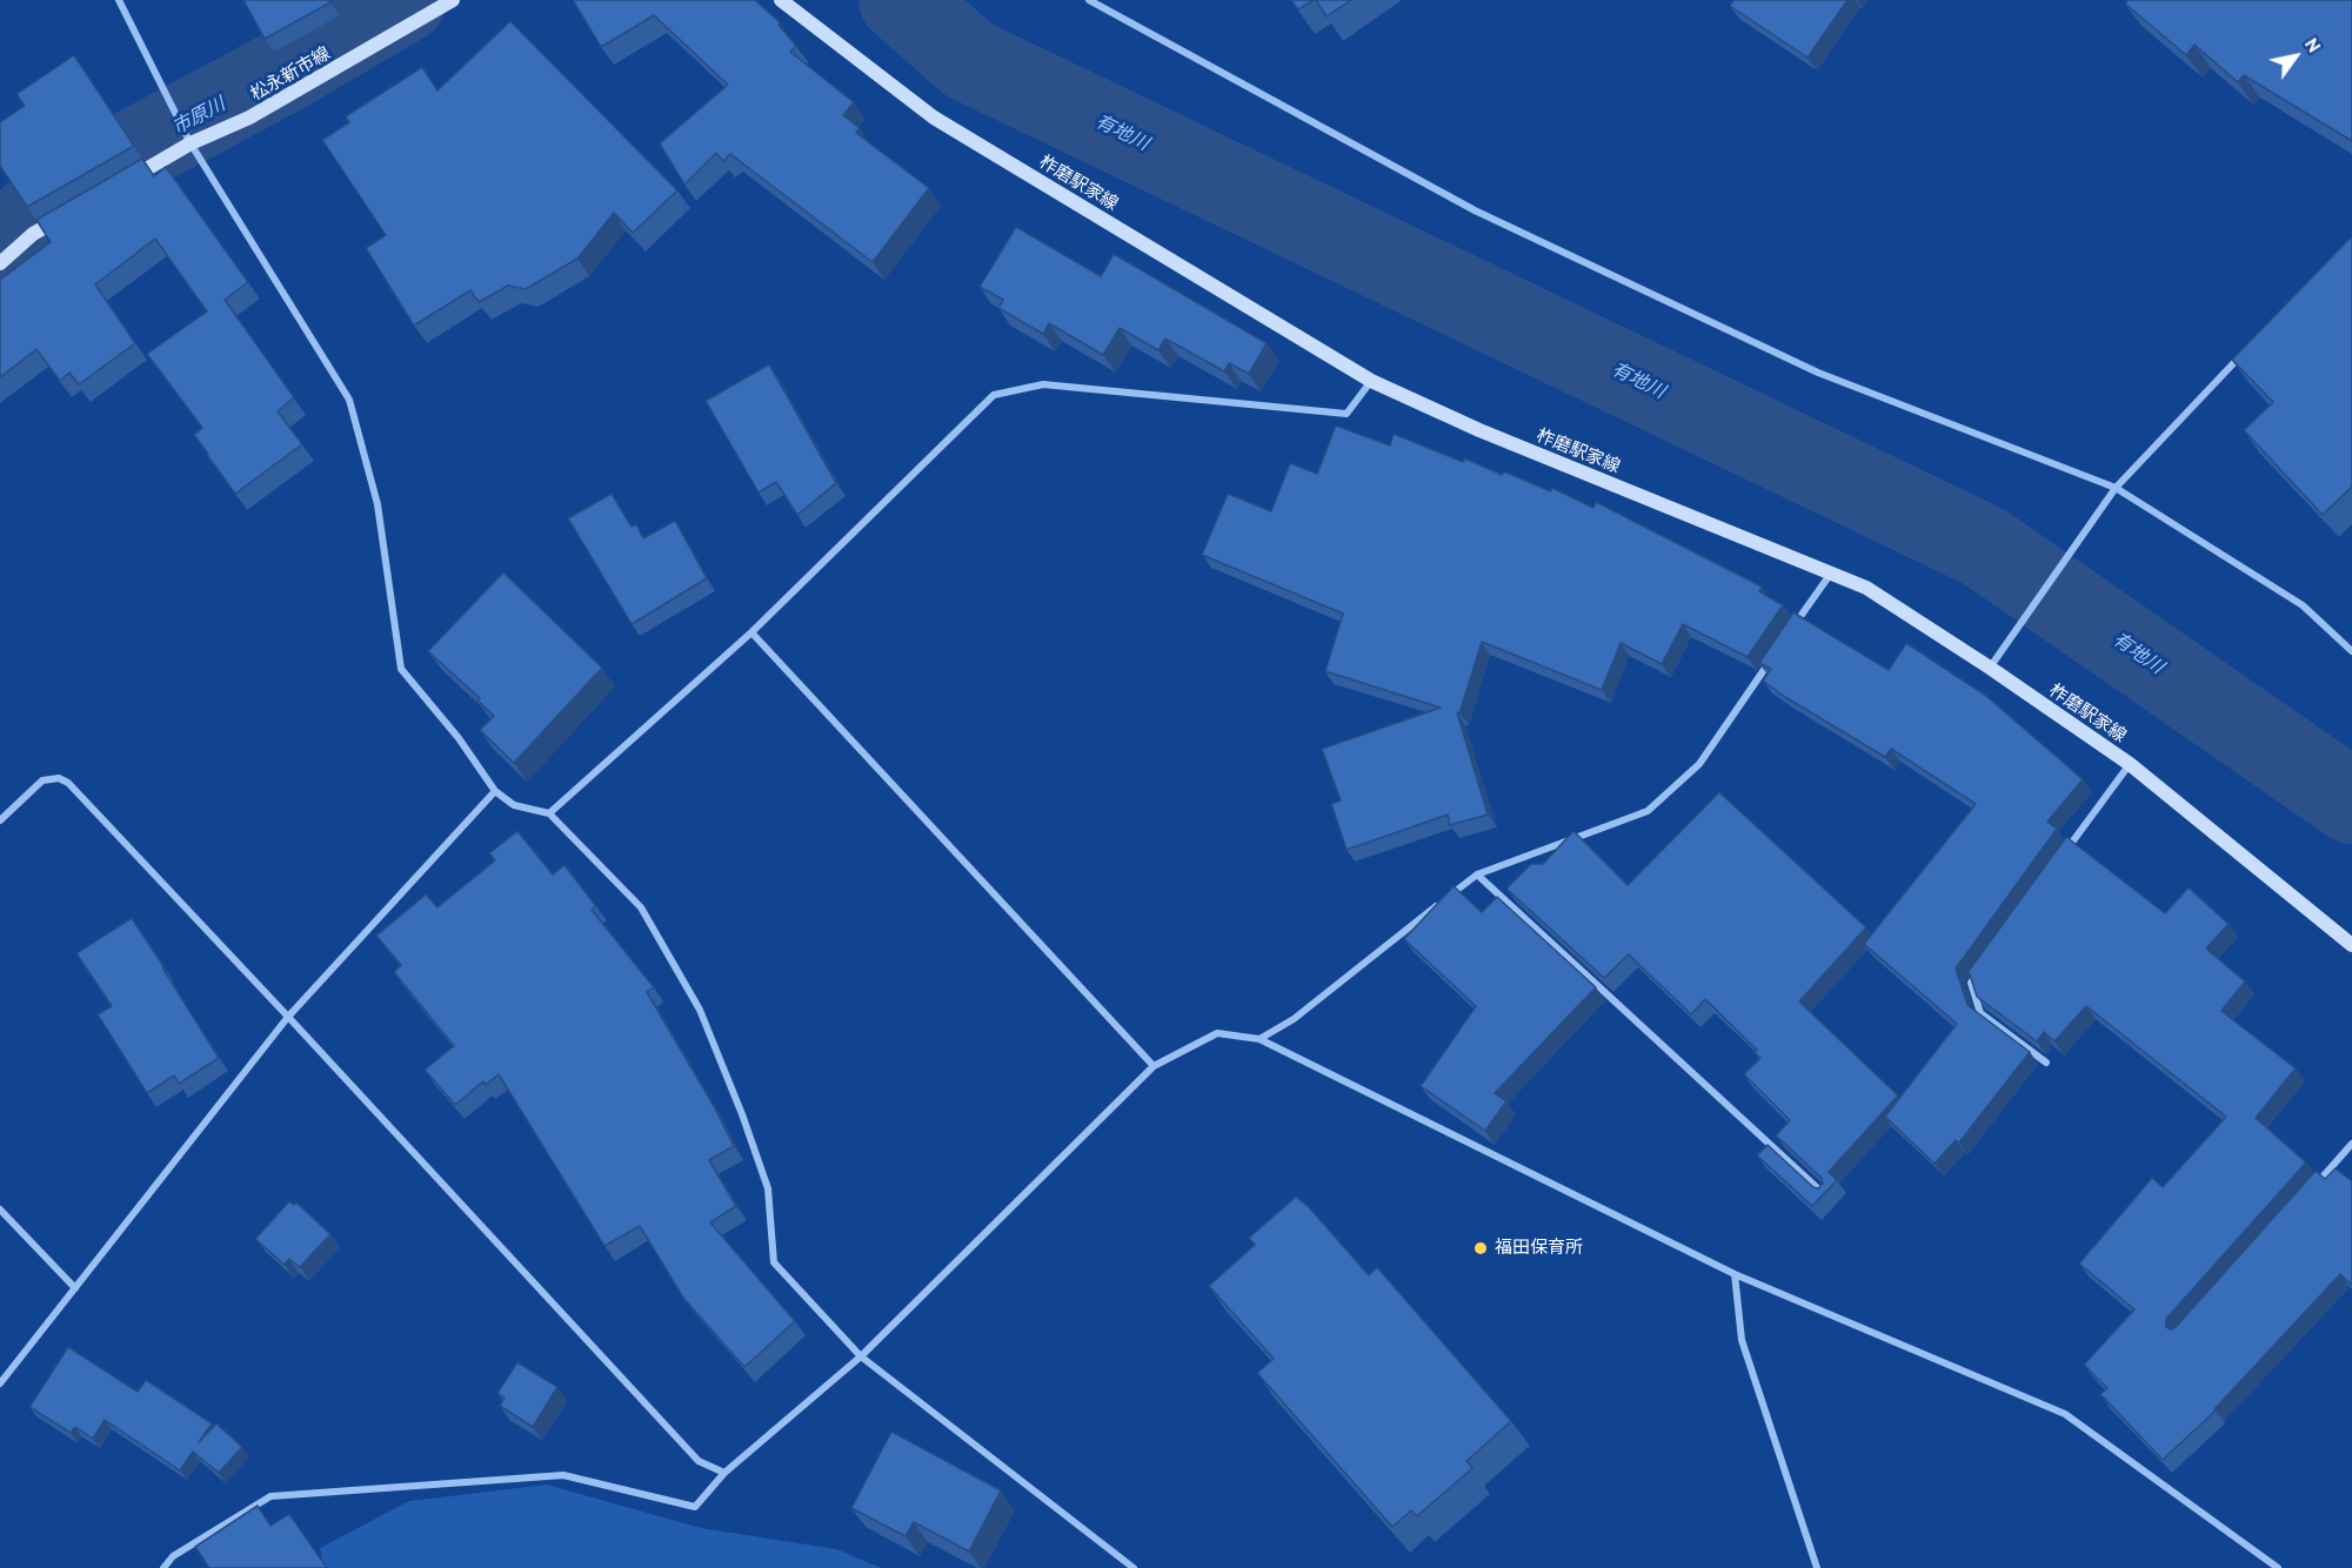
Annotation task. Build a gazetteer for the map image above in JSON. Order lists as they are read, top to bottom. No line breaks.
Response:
{"streets":{"main road":["松永新市線","柞磨駅家線"]},"water":["市原川","有地川"],"places":["福田保育所"],"north":"top right"}
